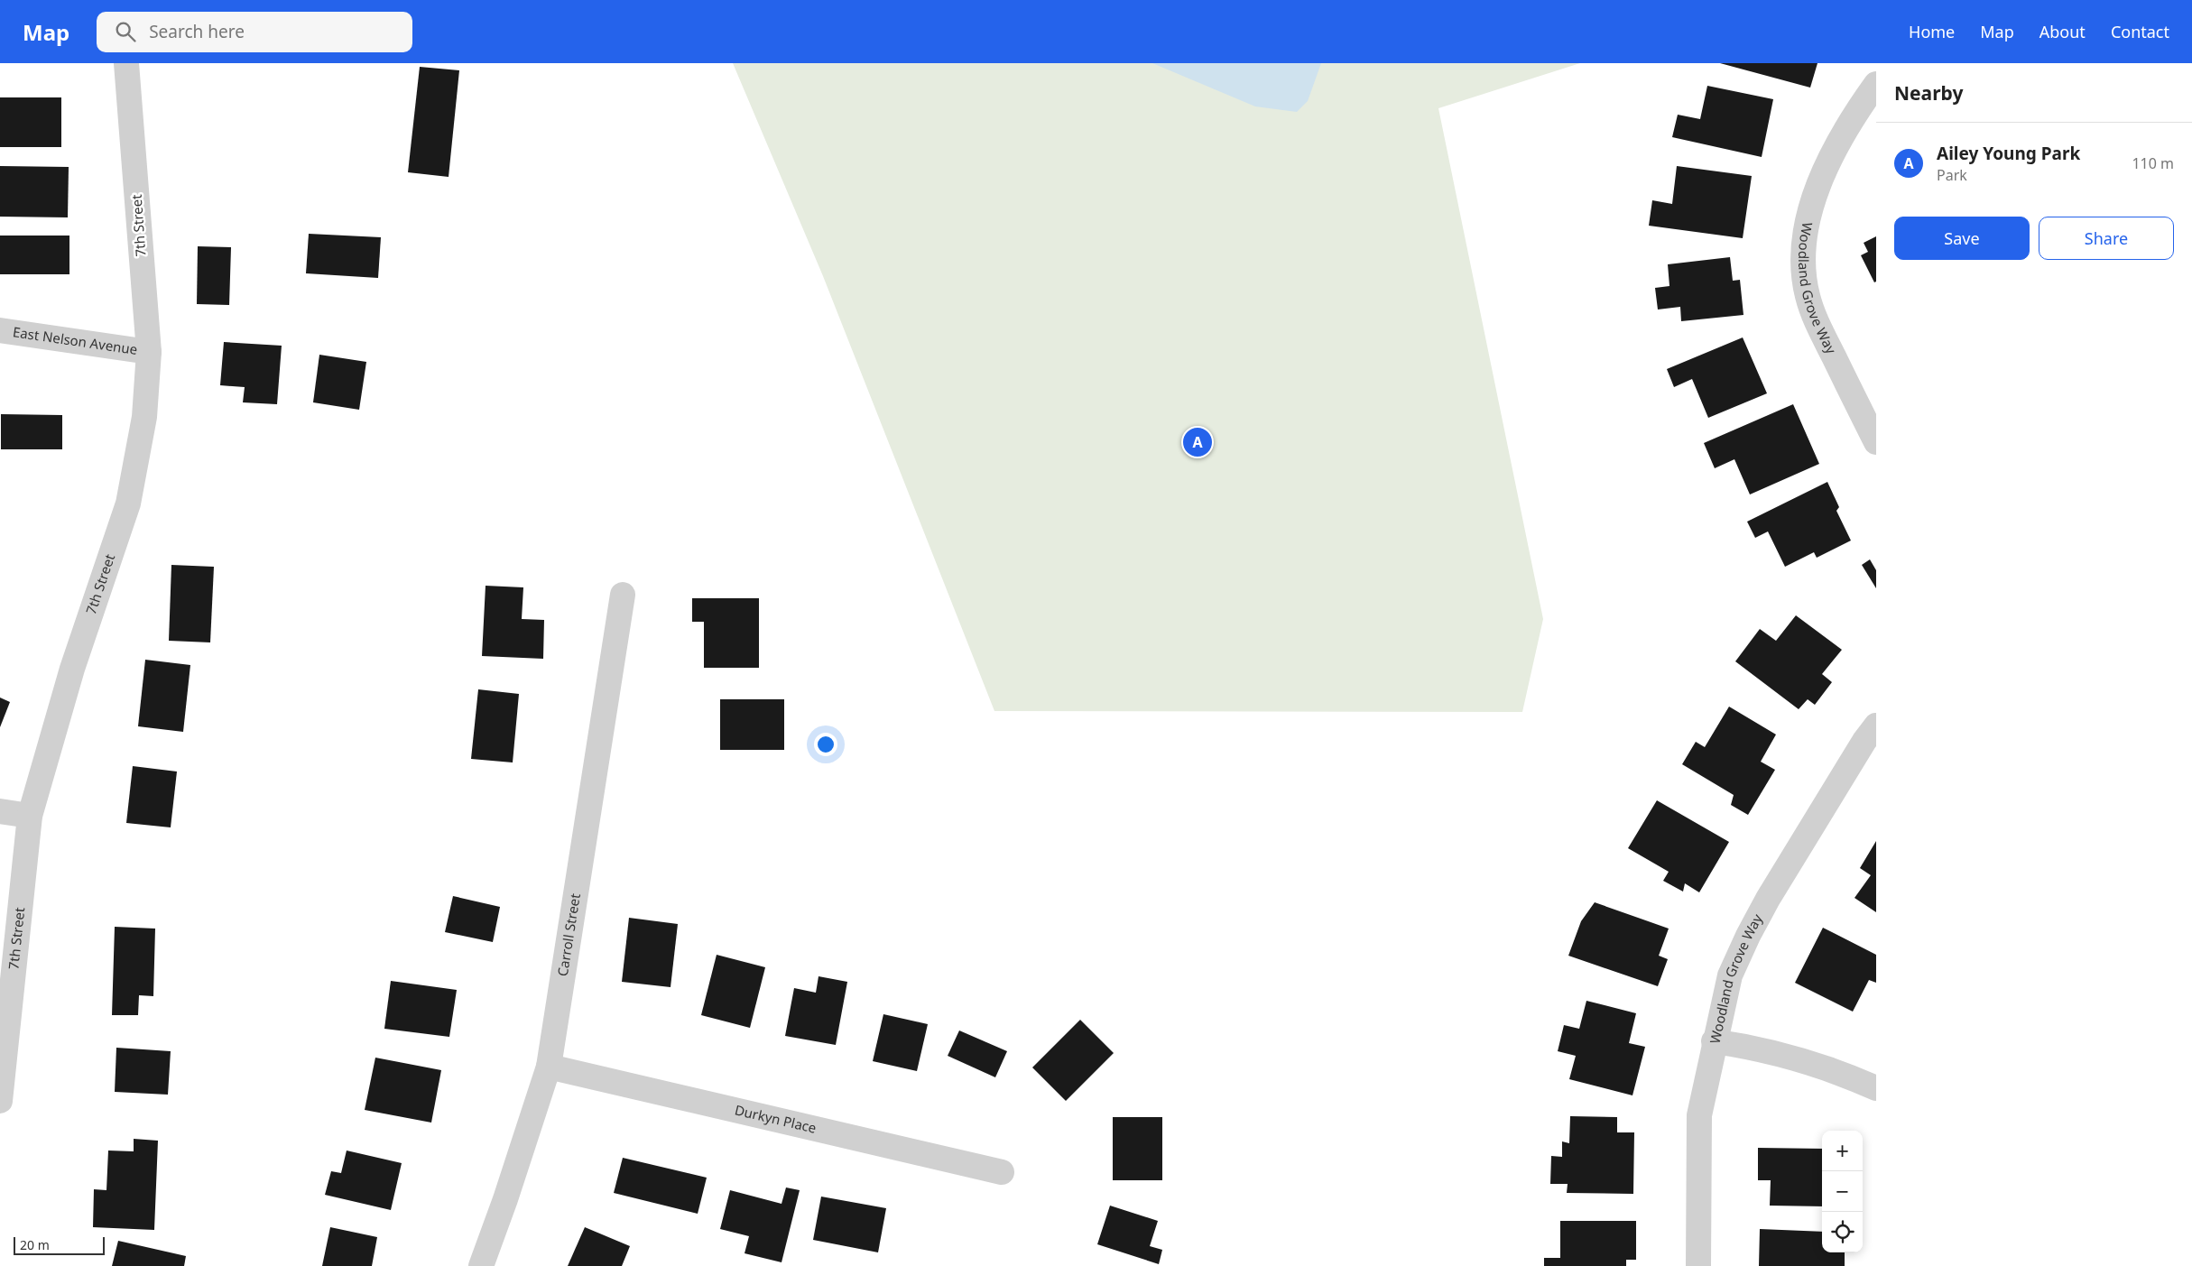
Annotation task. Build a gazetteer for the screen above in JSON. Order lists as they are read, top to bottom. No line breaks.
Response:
{"streets":{"street":["7th Street","Woodland Grove Way","East Nelson Avenue","Carroll Street","Durkyn Place"]},"crossings":[["7th Street","East Nelson Avenue"],["Carroll Street","Durkyn Place"]],"scale_bar":"20 m","page":{"header":"Map","search":"Search here","nav":["Home","Map","About","Contact"],"heading":"Nearby","list":[{"mark":"A","name":"Ailey Young Park","note":"Park","value":"110 m"}],"buttons":["Save","Share"],"pins":"A","map_buttons":["+","−"],"scale":"20 m"}}
